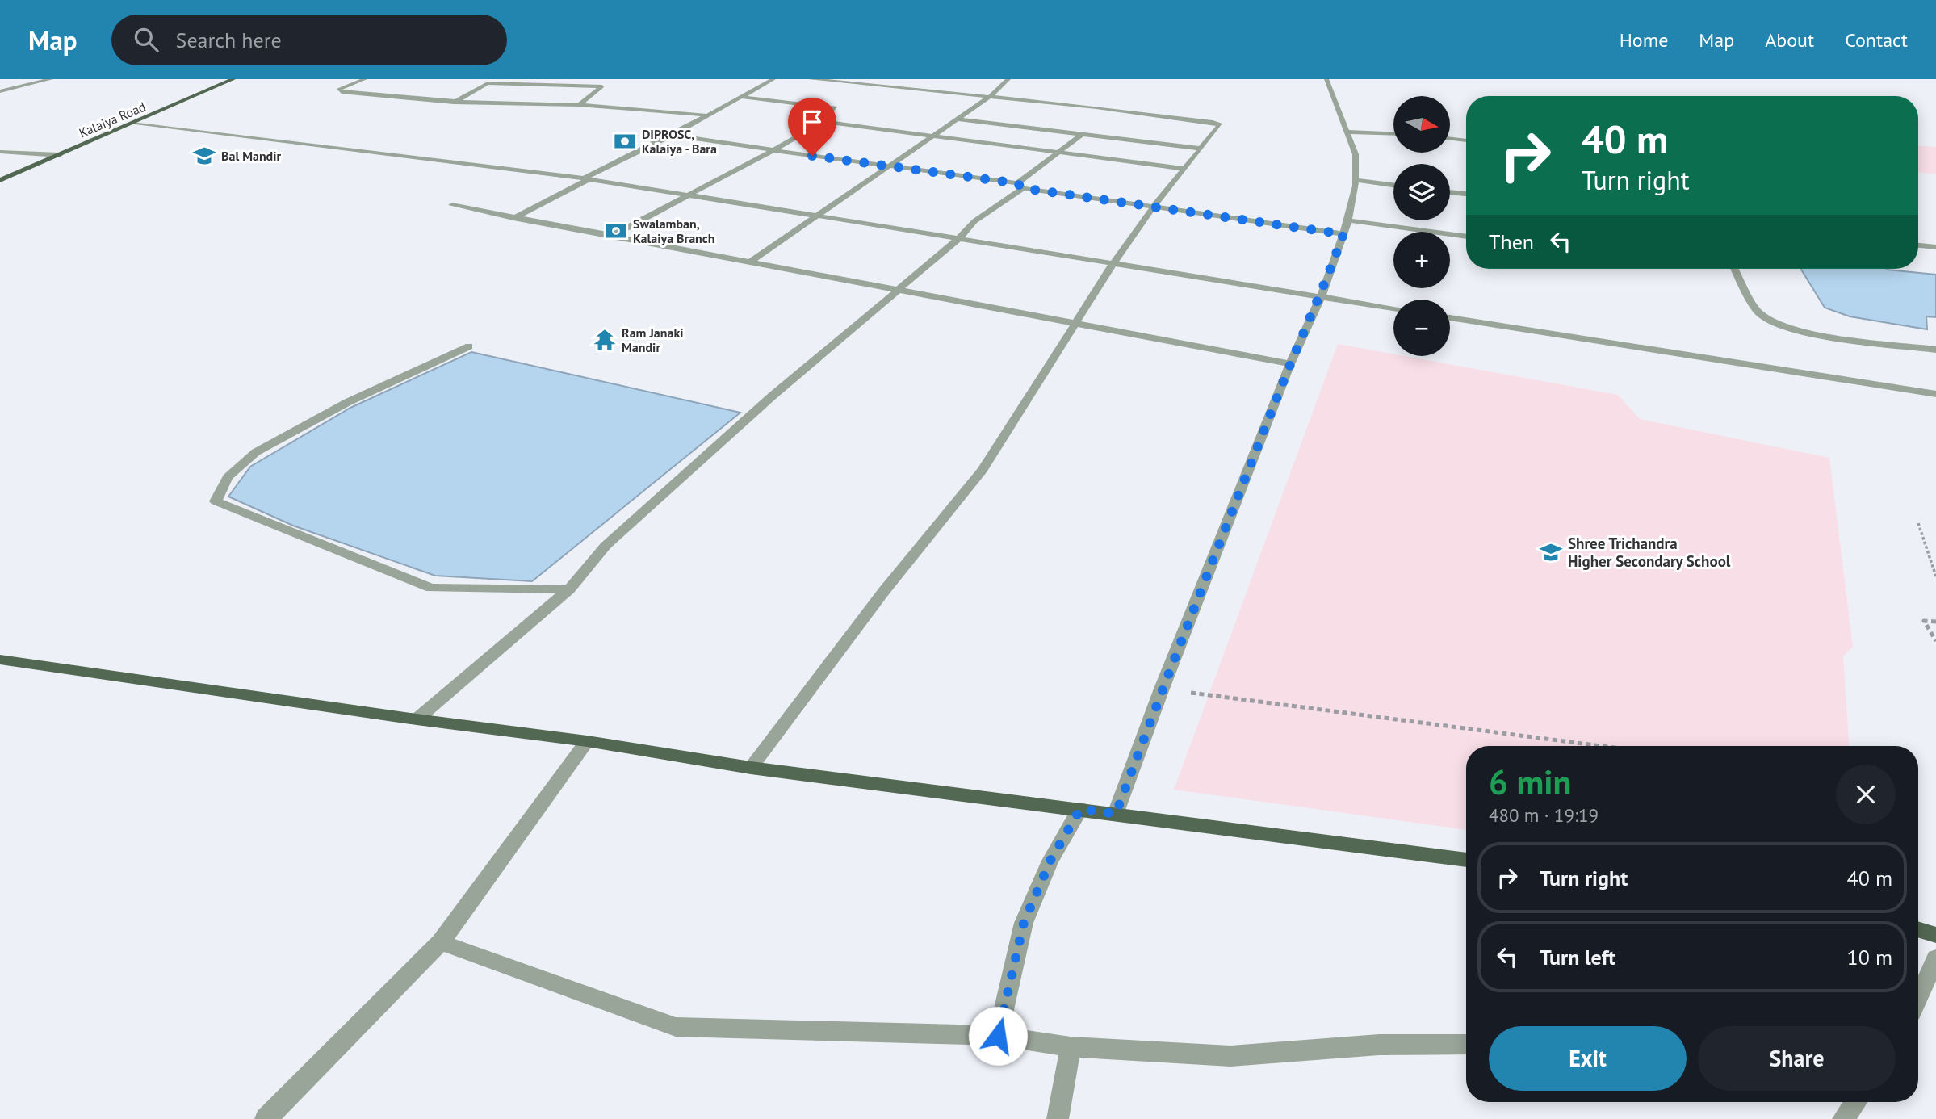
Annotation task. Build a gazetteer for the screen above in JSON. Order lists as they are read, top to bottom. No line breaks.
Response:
{"streets":{"main road":["Kalaiya Road"]},"places":{"bank":["DIPROSC, Kalaiya - Bara","Swalamban, Kalaiya Branch"],"school or university":["Bal Mandir","Shree Trichandra Higher Secondary School"],"temple":["Ram Janaki Mandir"]},"north":"right","page":{"header":"Map","search":"Search here","nav":["Home","Map","About","Contact"],"map_buttons":["+","−"],"turn":["40 m","Turn right"],"then":"Then","heading":["6 min","480 m · 19:19"],"list":[{"name":"Turn right","value":"40 m"},{"name":"Turn left","value":"10 m"}],"buttons":["Exit","Share"]}}
